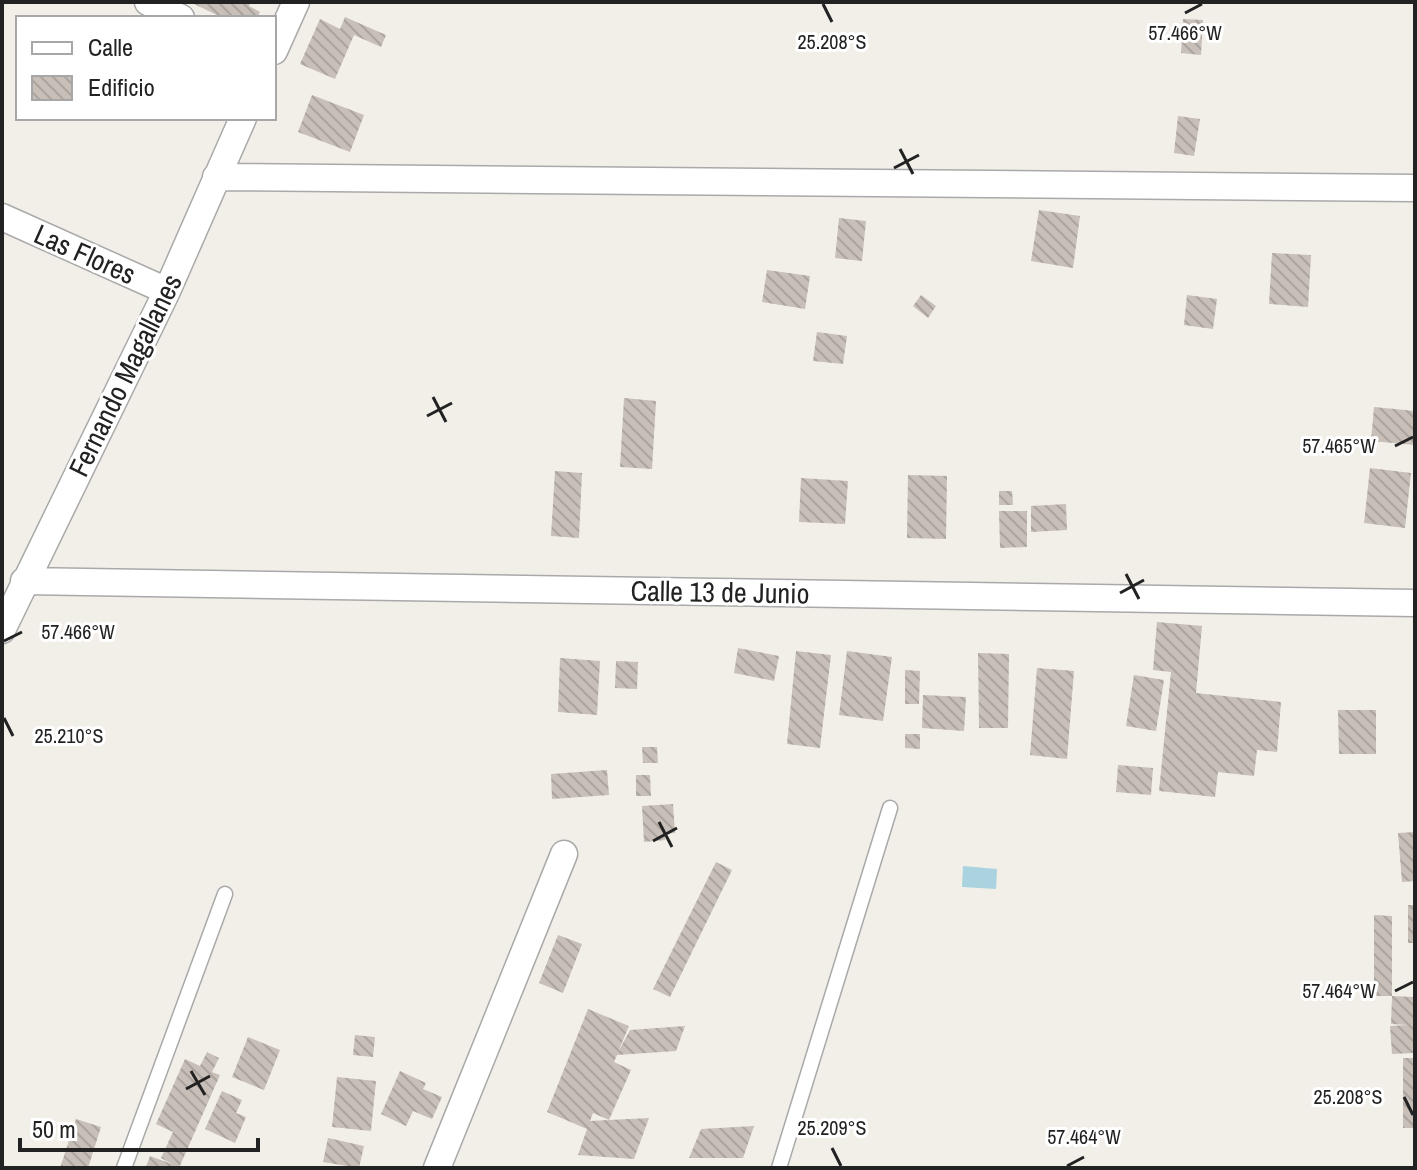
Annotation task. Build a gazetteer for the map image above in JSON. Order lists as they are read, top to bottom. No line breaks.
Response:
{"streets":{"street":["Las Flores","Fernando Magallanes","Calle 13 de Junio"]},"crossings":[["Las Flores","Fernando Magallanes"],["Fernando Magallanes","Calle 13 de Junio"]],"legend":["Calle","Edificio"],"scale_bar":"50 m","coordinates":["57.466°W","25.208°S","57.465°W","25.210°S","57.464°W","25.209°S"]}
